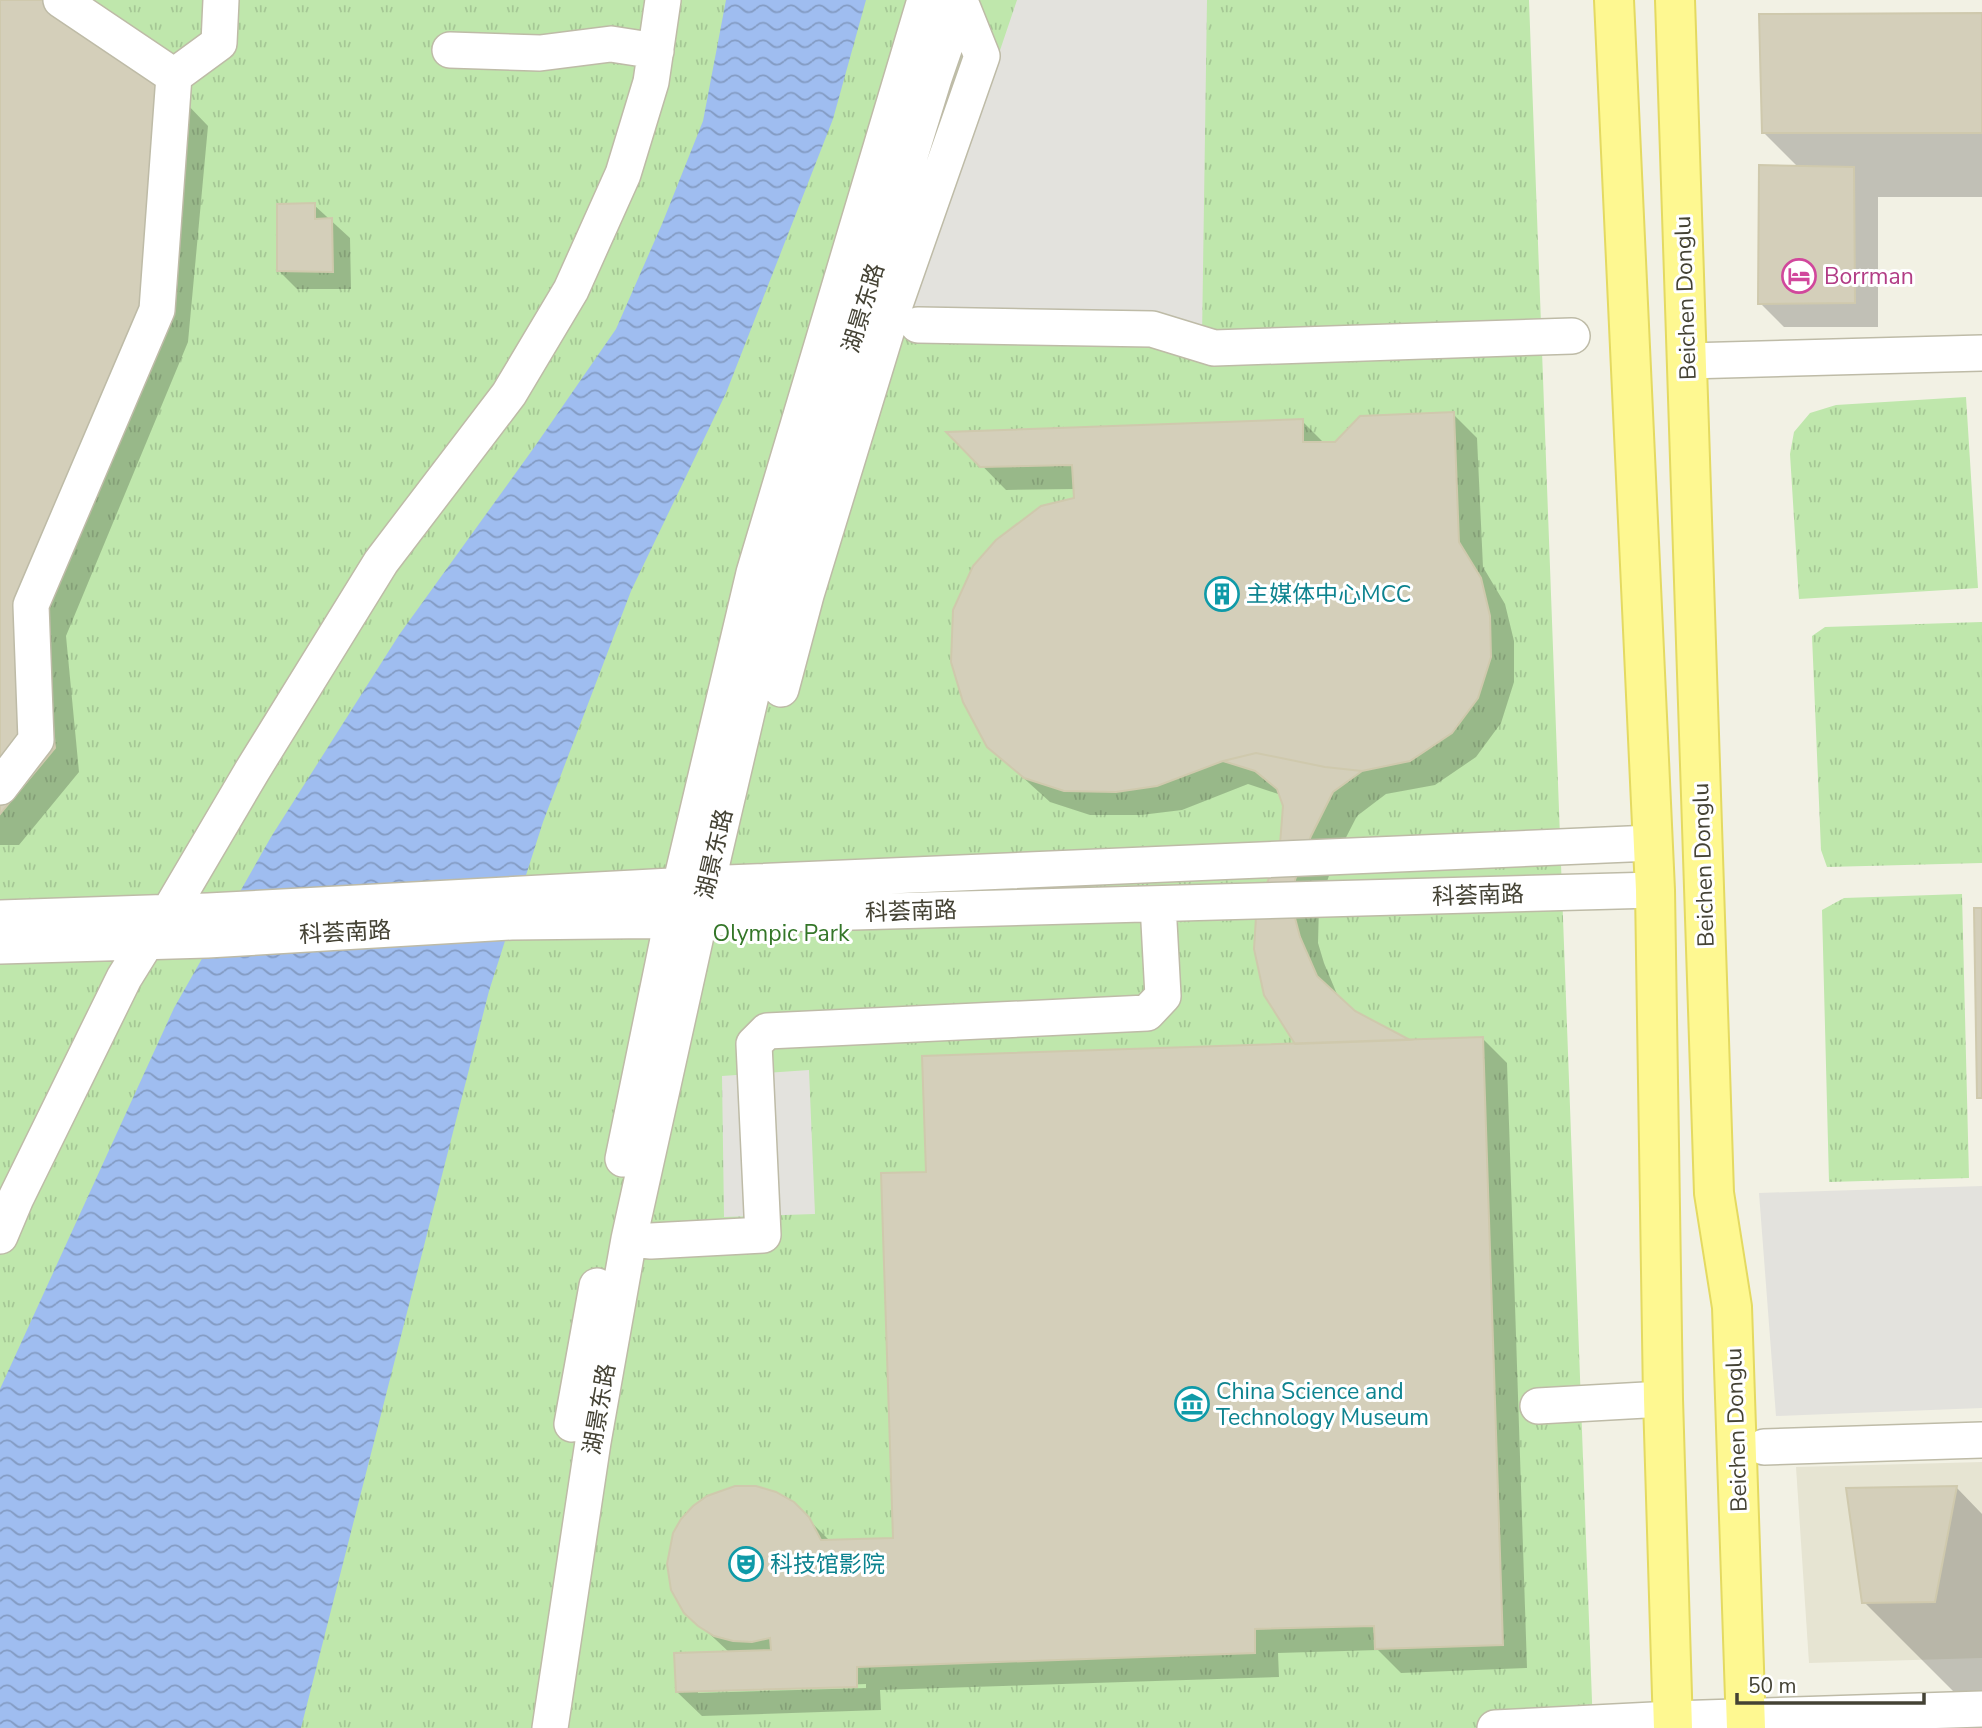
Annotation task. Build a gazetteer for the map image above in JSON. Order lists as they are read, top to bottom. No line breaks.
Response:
{"streets":{"main road":["Beichen Donglu"],"street":["湖景东路","科荟南路"]},"crossings":[["湖景东路","科荟南路"]],"parks":["Olympic Park"],"places":{"hotel":["Borrman"],"building":["主媒体中心MCC"],"museum":["China Science and Technology Museum"],"theatre":["科技馆影院"]},"scale_bar":"50 m"}
